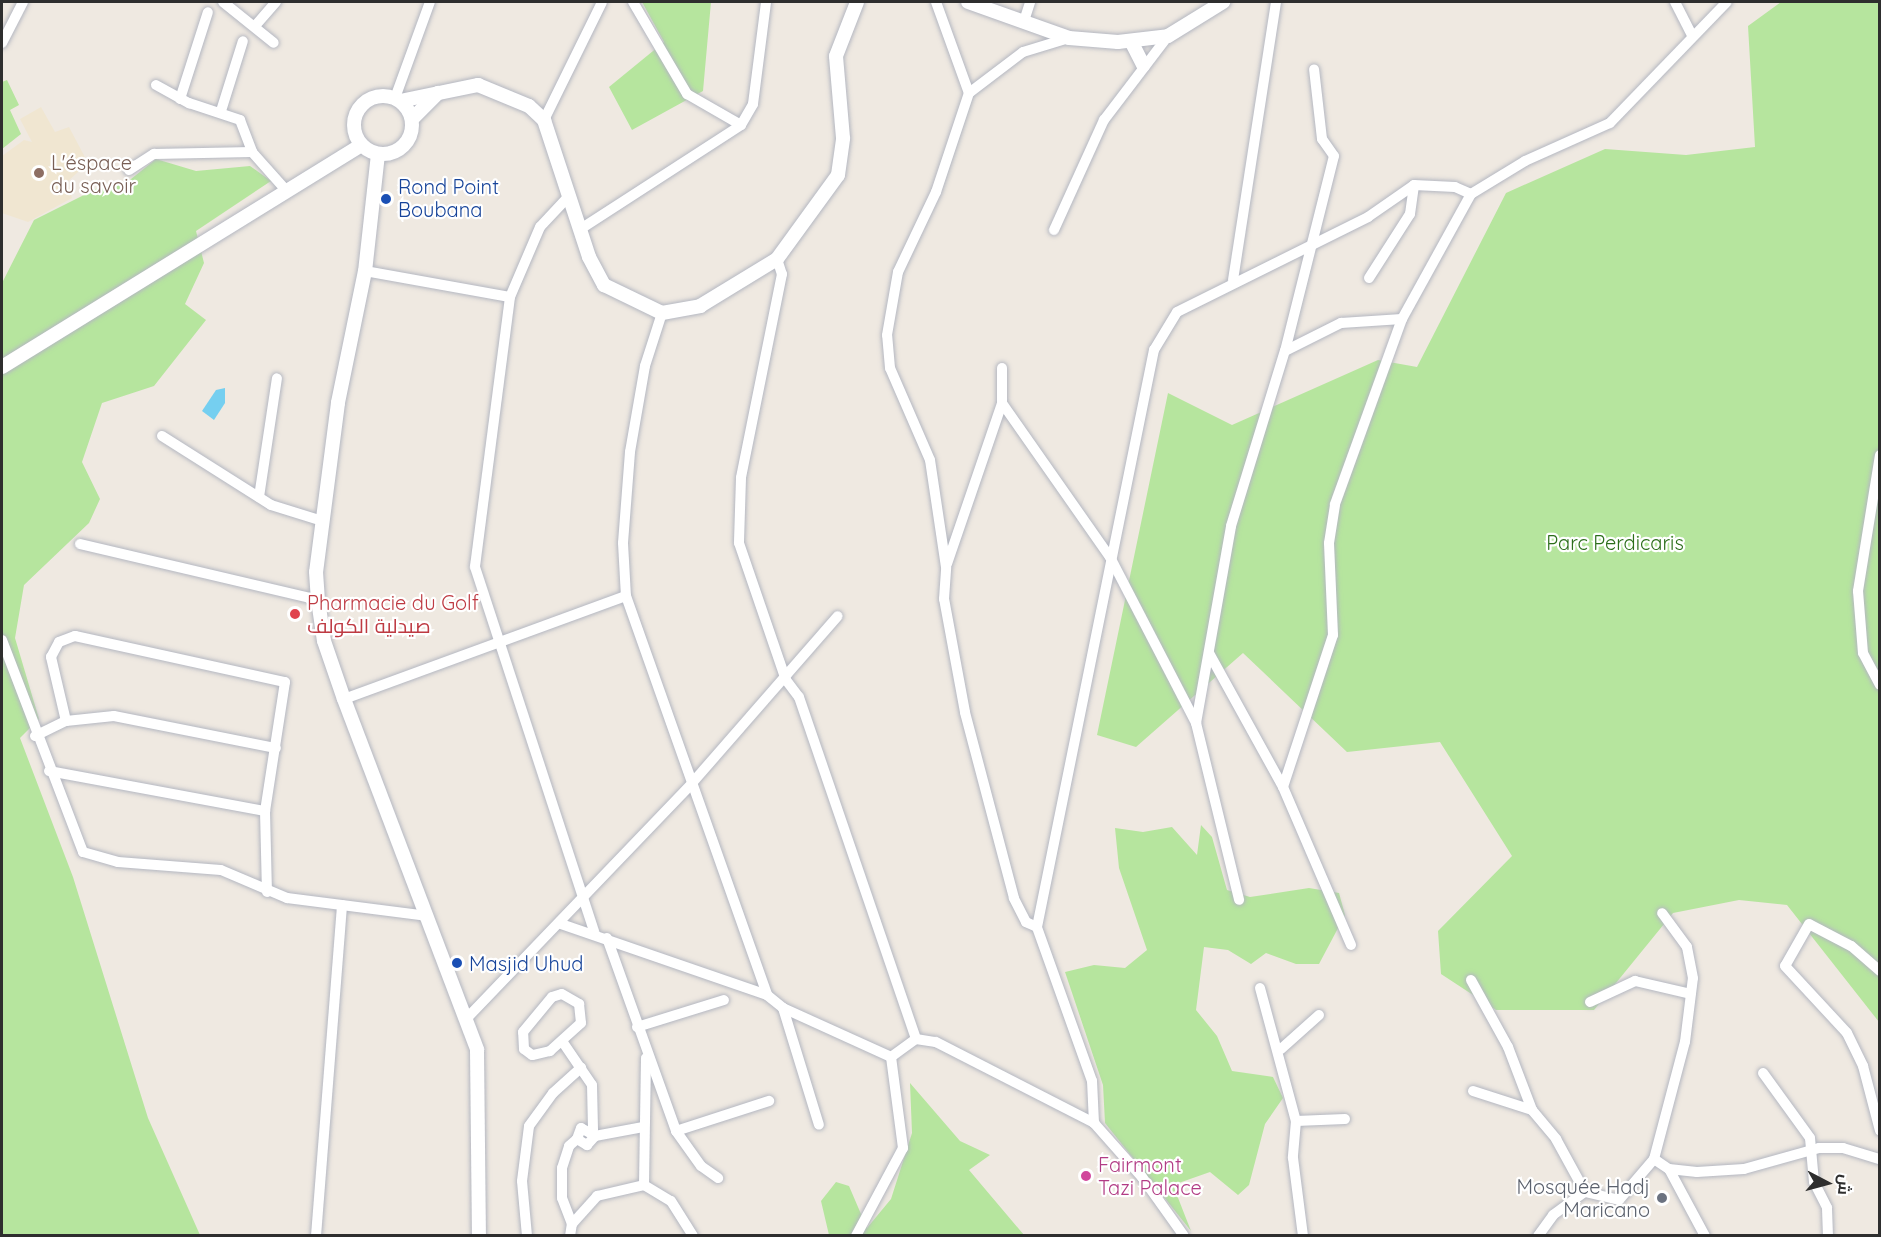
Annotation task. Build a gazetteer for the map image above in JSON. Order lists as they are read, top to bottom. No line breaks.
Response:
{"parks":["Parc Perdicaris"],"places":["L'éspace du savoir","Rond Point Boubana","Pharmacie du Golf صيدلية الكولف","Masjid Uhud","Fairmont Tazi Palace","Mosquée Hadj Maricano"],"north":"right"}
